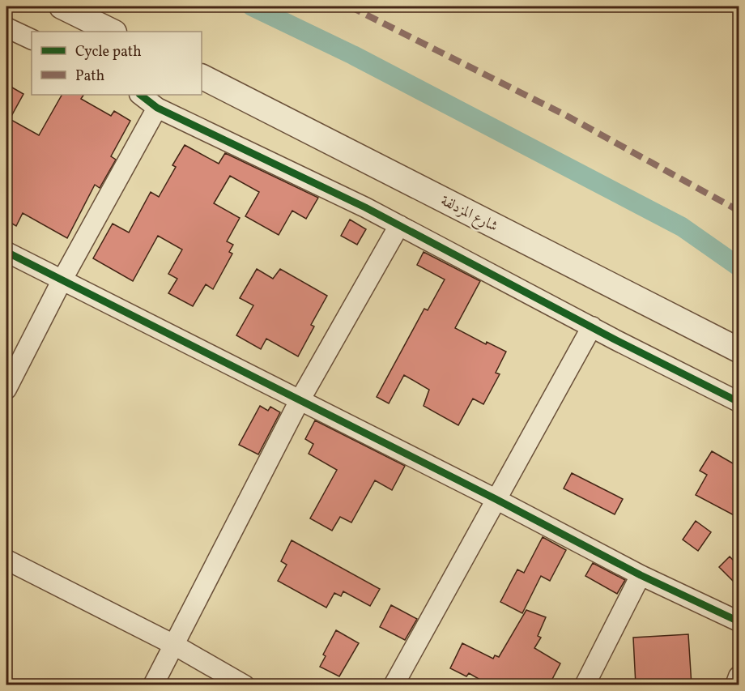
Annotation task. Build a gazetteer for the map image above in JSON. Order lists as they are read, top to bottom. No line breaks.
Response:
{"streets":{"street":["شارع المزدلفة"]},"legend":["Cycle path","Path"]}
